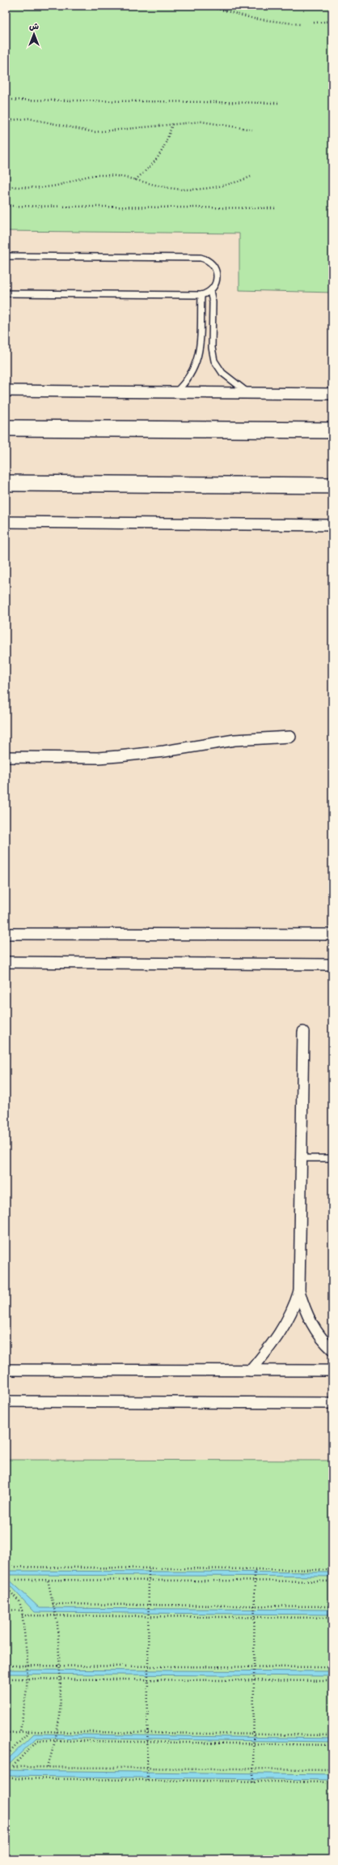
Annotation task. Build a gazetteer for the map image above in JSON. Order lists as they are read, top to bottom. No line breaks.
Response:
{"north":"top"}
